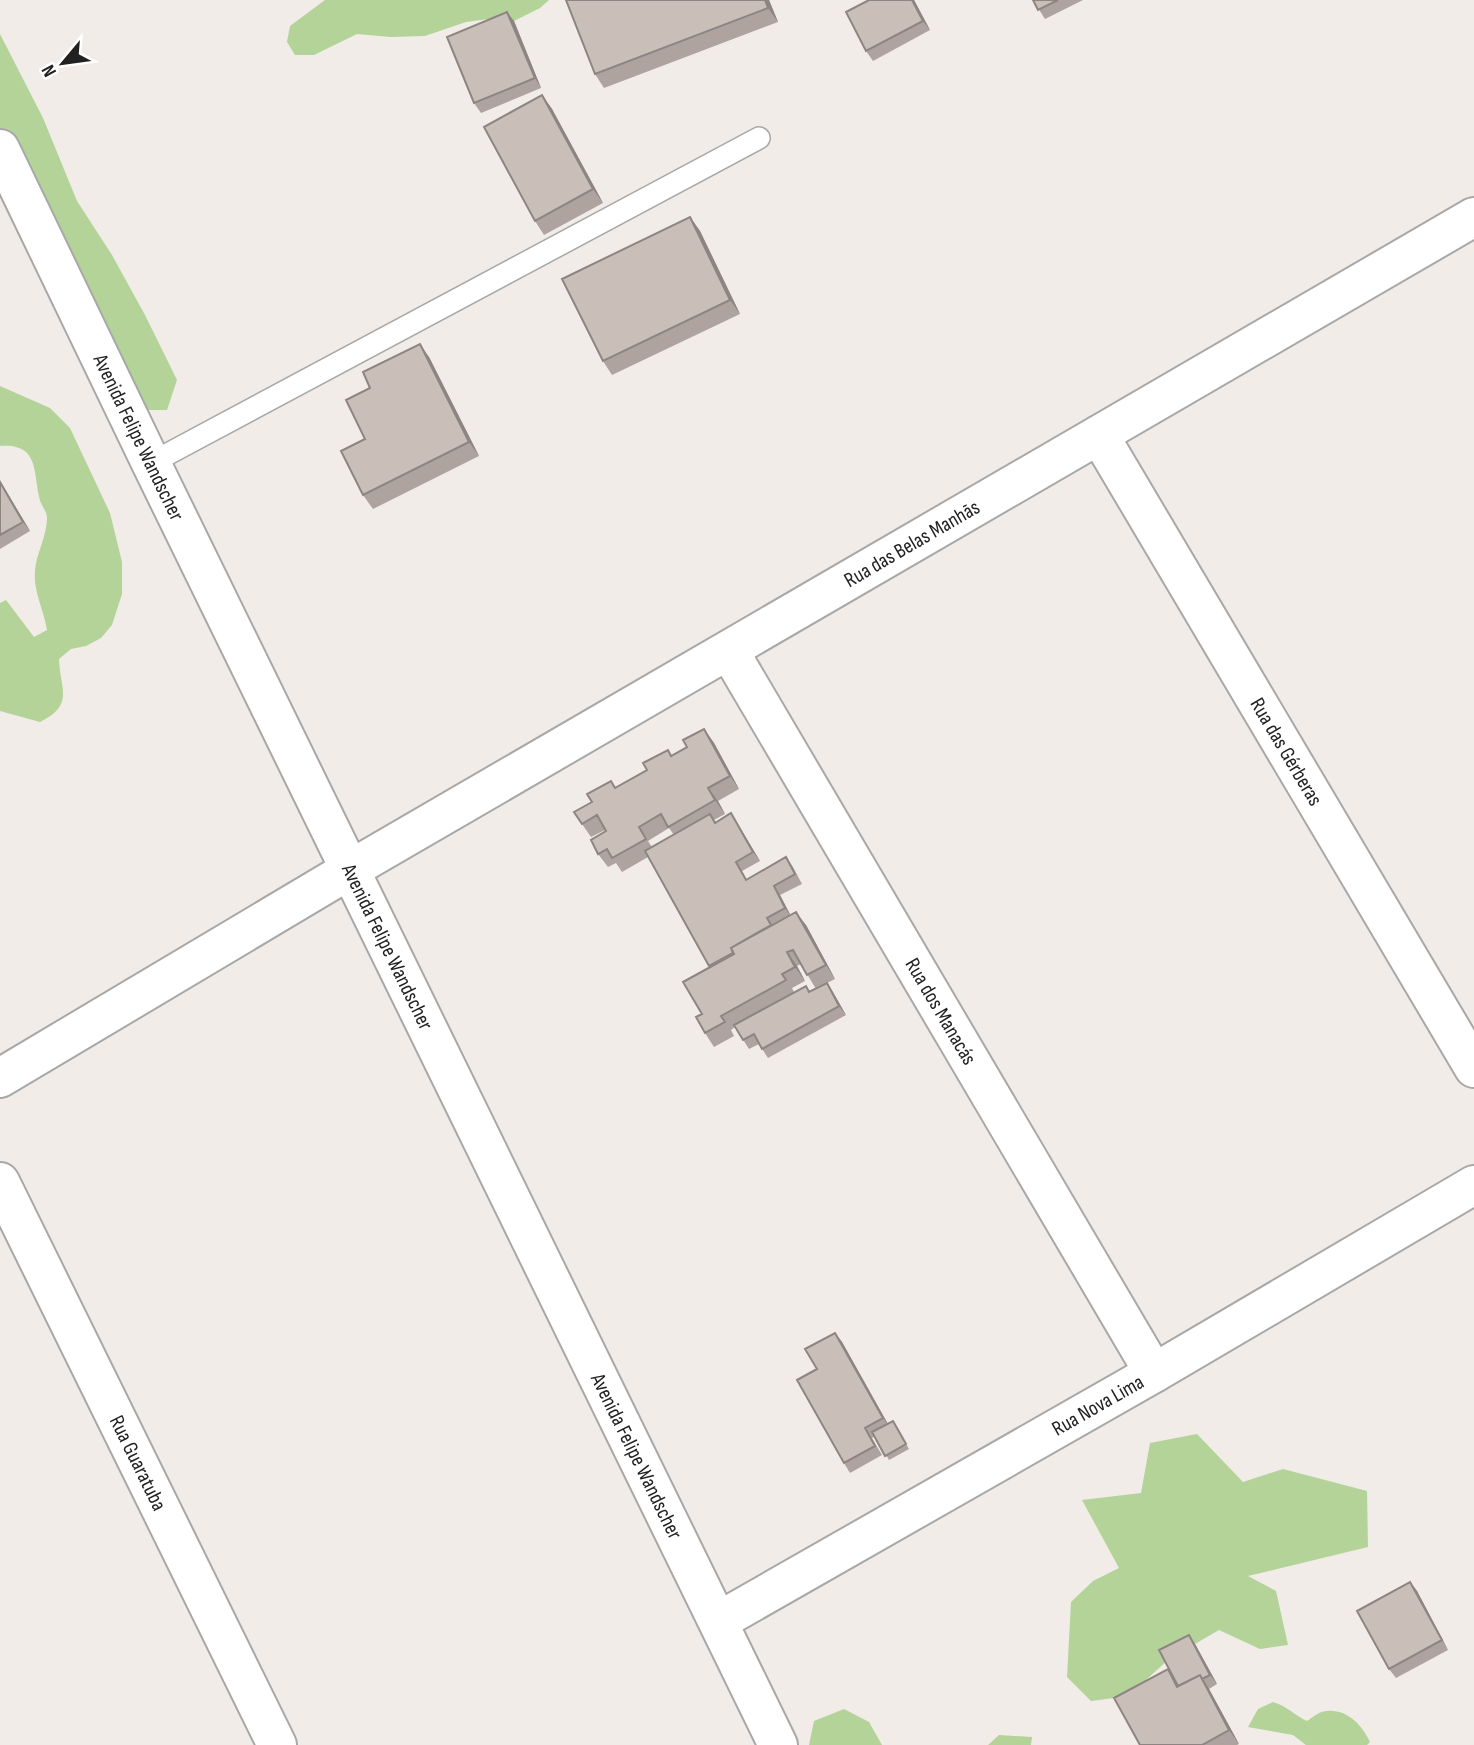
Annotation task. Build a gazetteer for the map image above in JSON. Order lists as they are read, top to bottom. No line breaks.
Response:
{"streets":{"street":["Avenida Felipe Wandscher","Rua das Belas Manhãs","Rua das Gérberas","Rua dos Manacás","Rua Nova Lima","Rua Guaratuba"]},"crossings":[["Avenida Felipe Wandscher","Rua das Belas Manhãs"],["Avenida Felipe Wandscher","Rua Nova Lima"],["Rua das Belas Manhãs","Rua das Gérberas"],["Rua das Belas Manhãs","Rua dos Manacás"],["Rua dos Manacás","Rua Nova Lima"]],"north":"bottom left"}
